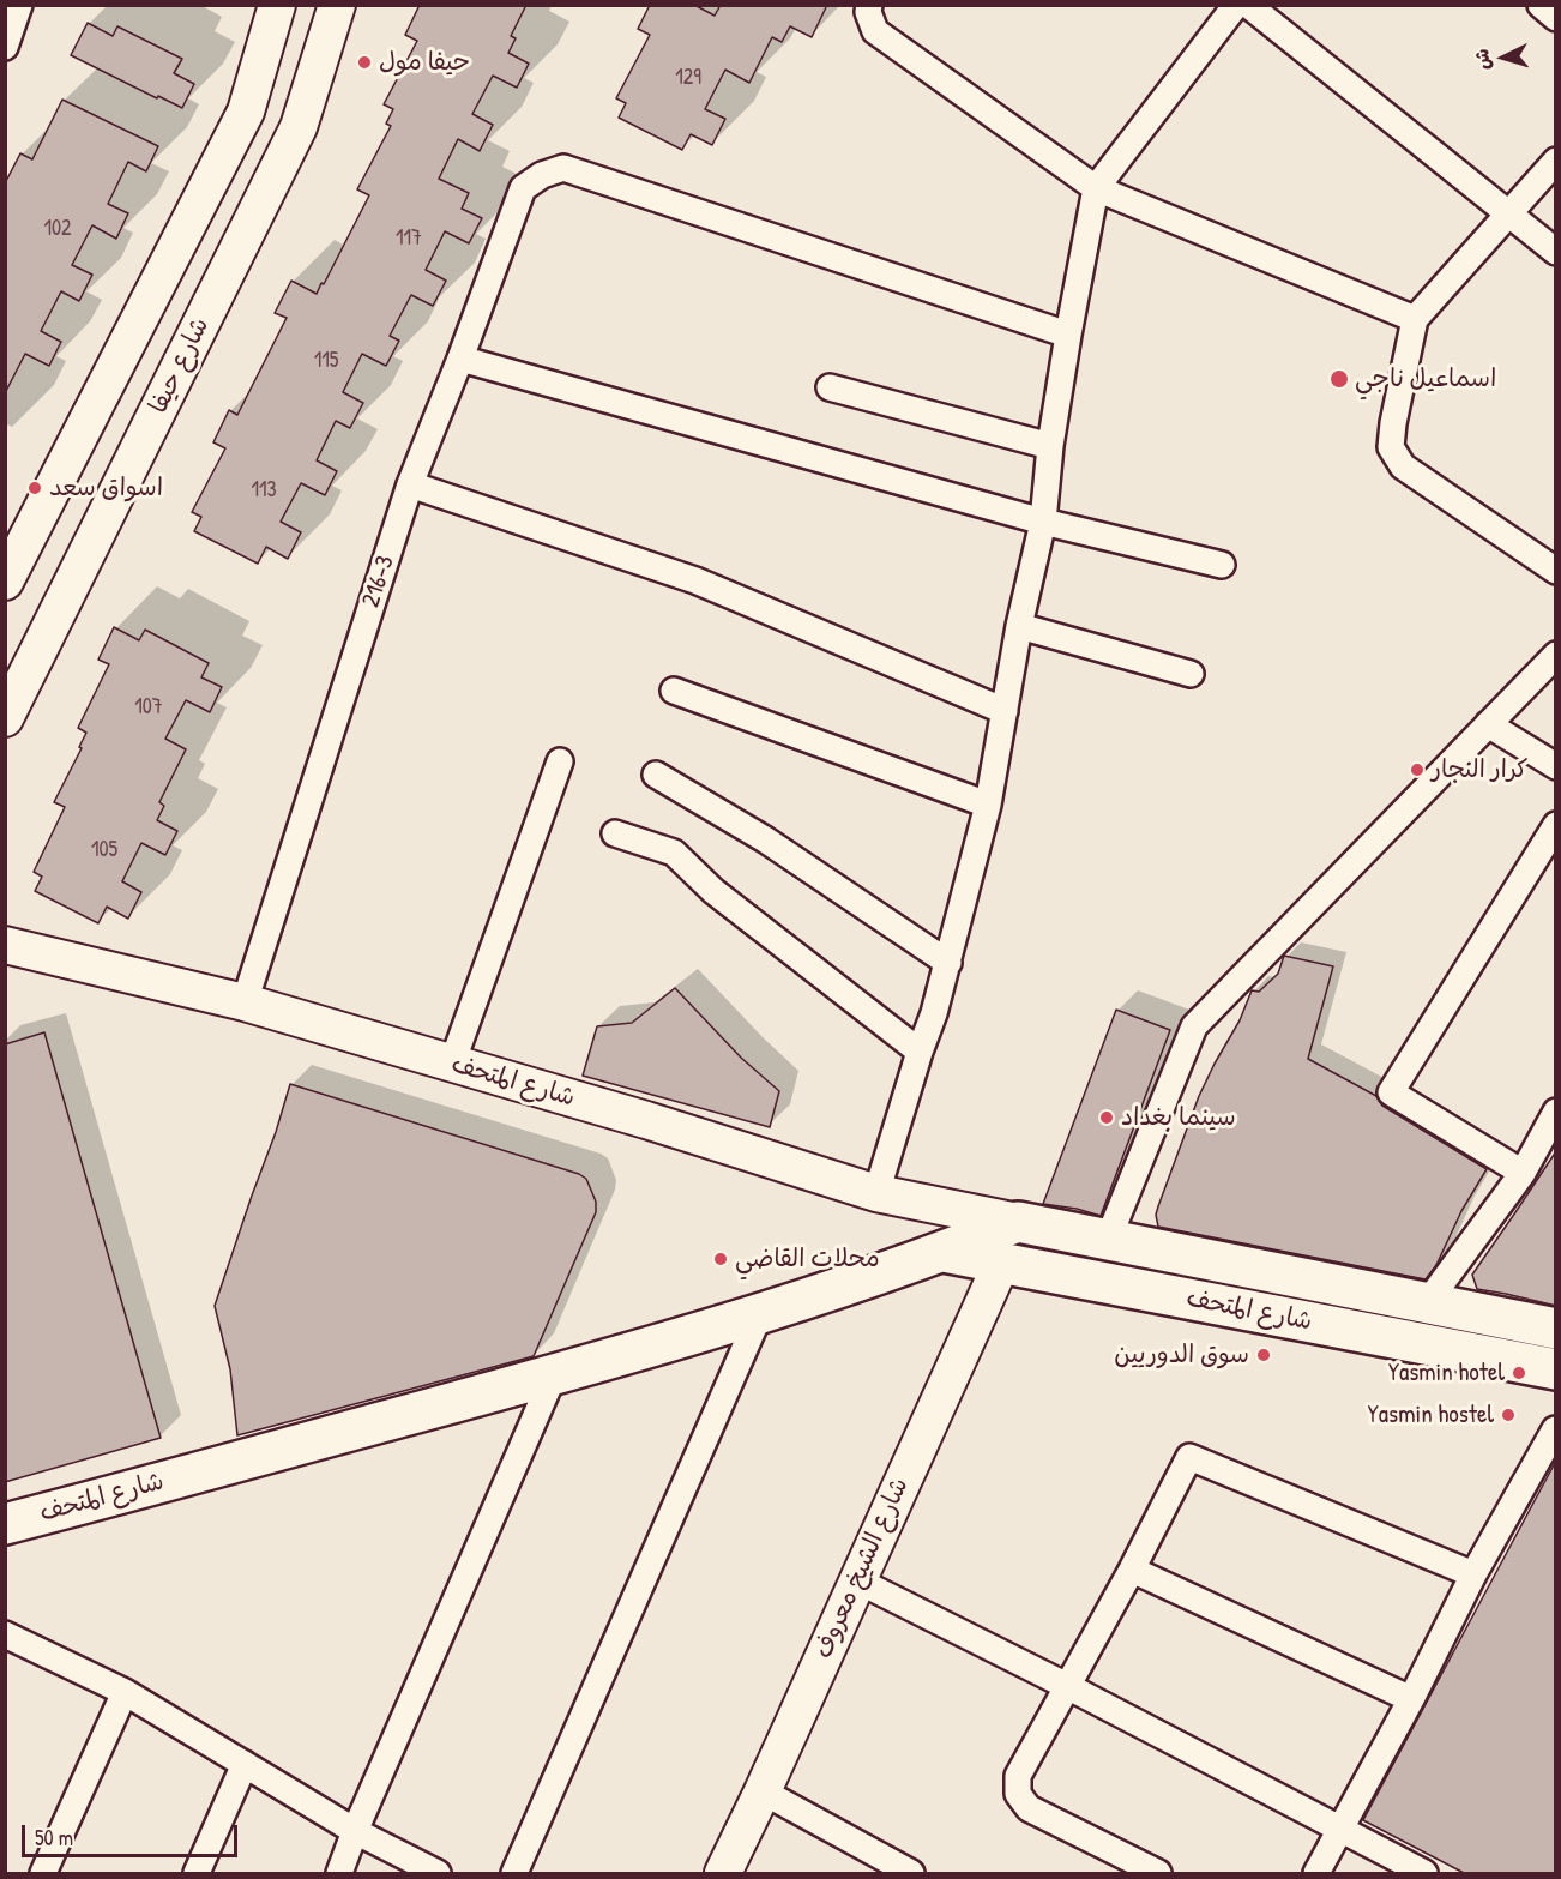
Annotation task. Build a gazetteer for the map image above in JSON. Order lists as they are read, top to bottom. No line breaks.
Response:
{"streets":{"main road":["شارع حيفا","شارع المتحف","شارع الشيخ معروف"],"street":["216-3"]},"crossings":[["216-3","شارع المتحف"],["شارع المتحف","شارع الشيخ معروف"]],"places":["حيفا مول","اسماعيل ناجي","اسواق سعد","كرار النجار","سينما بغداد","محلات القاضي","سوق الدوريين","Yasmin hotel","Yasmin hostel"],"house_numbers":["129","102","117","115","113","107","105"],"scale_bar":"50 m","north":"left"}
